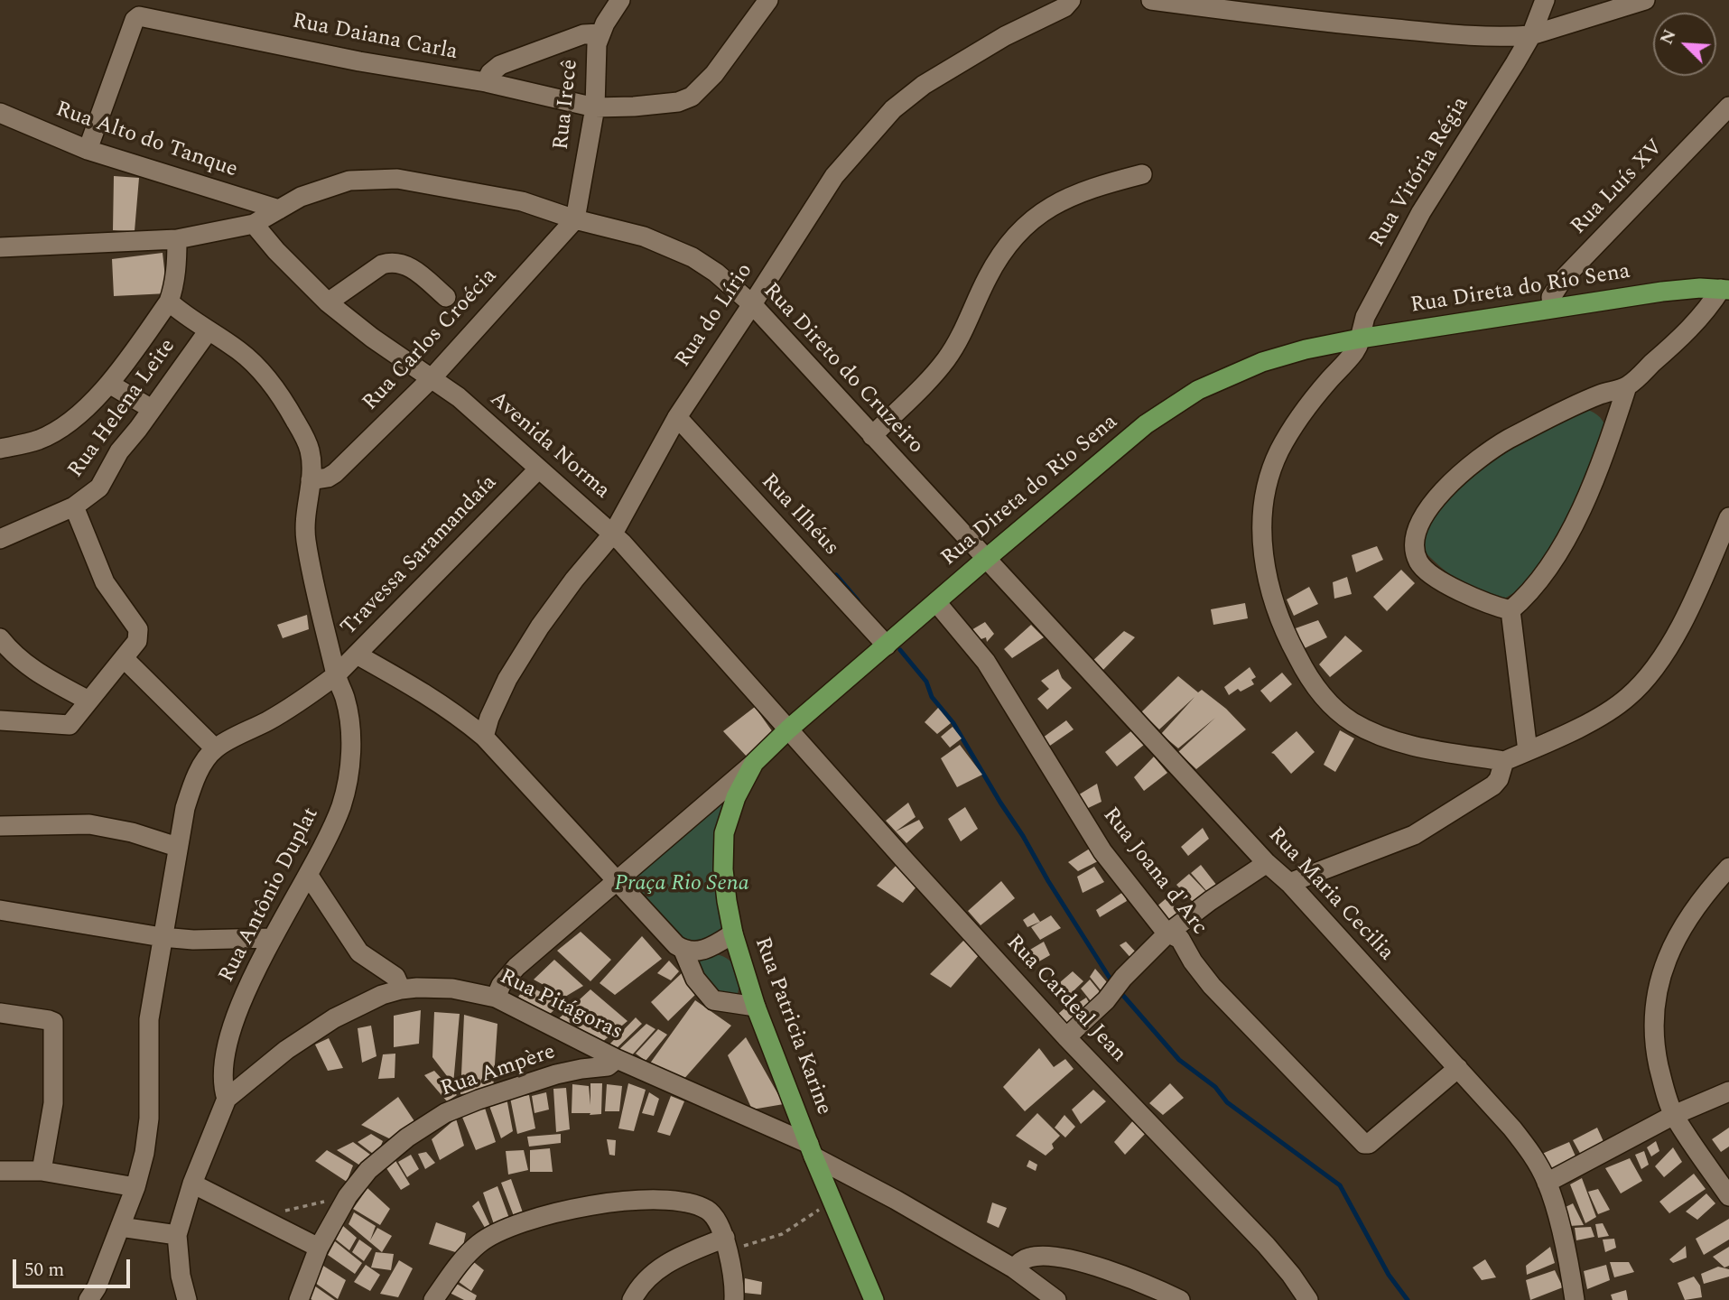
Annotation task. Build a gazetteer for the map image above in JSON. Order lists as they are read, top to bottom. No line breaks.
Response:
{"streets":{"main road":["Rua Direta do Rio Sena","Rua Patricia Karine"],"street":["Rua Daiana Carla","Rua Irecê","Rua Alto do Tanque","Rua Vitória Régia","Rua Luís XV","Rua do Lírio","Rua Carlos Croécia","Rua Direto do Cruzeiro","Rua Helena Leite","Avenida Norma","Rua Ilhéus","Travessa Saramandaía","Rua Joana d'Arc","Rua Maria Cecilia","Rua Antônio Duplat","Rua Cardeal Jean","Rua Pitágoras","Rua Ampère"]},"crossings":[["Rua Daiana Carla","Rua Irecê"],["Rua Daiana Carla","Rua Alto do Tanque"],["Rua Irecê","Rua Carlos Croécia"],["Rua Irecê","Rua Direto do Cruzeiro"],["Rua Alto do Tanque","Rua Direto do Cruzeiro"],["Rua Vitória Régia","Rua Direta do Rio Sena"],["Rua Luís XV","Rua Direta do Rio Sena"],["Rua Direta do Rio Sena","Rua Direto do Cruzeiro"],["Rua Direta do Rio Sena","Avenida Norma"],["Rua Direta do Rio Sena","Rua Ilhéus"],["Rua Direta do Rio Sena","Rua Joana d'Arc"],["Rua Direta do Rio Sena","Rua Maria Cecilia"],["Rua Direta do Rio Sena","Rua Cardeal Jean"],["Rua Direta do Rio Sena","Rua Pitágoras"],["Rua Direta do Rio Sena","Rua Patricia Karine"],["Rua do Lírio","Rua Direto do Cruzeiro"],["Rua do Lírio","Avenida Norma"],["Rua do Lírio","Rua Ilhéus"],["Rua Carlos Croécia","Rua Direto do Cruzeiro"],["Rua Carlos Croécia","Avenida Norma"],["Rua Carlos Croécia","Rua Antônio Duplat"],["Rua Direto do Cruzeiro","Avenida Norma"],["Rua Direto do Cruzeiro","Rua Maria Cecilia"],["Rua Helena Leite","Rua Antônio Duplat"],["Avenida Norma","Travessa Saramandaía"],["Avenida Norma","Rua Cardeal Jean"],["Travessa Saramandaía","Rua Antônio Duplat"],["Rua Joana d'Arc","Rua Maria Cecilia"],["Rua Antônio Duplat","Rua Pitágoras"],["Rua Pitágoras","Rua Patricia Karine"],["Rua Pitágoras","Rua Ampère"]],"parks":["Praça Rio Sena"],"scale_bar":"50 m","north":"top left"}
